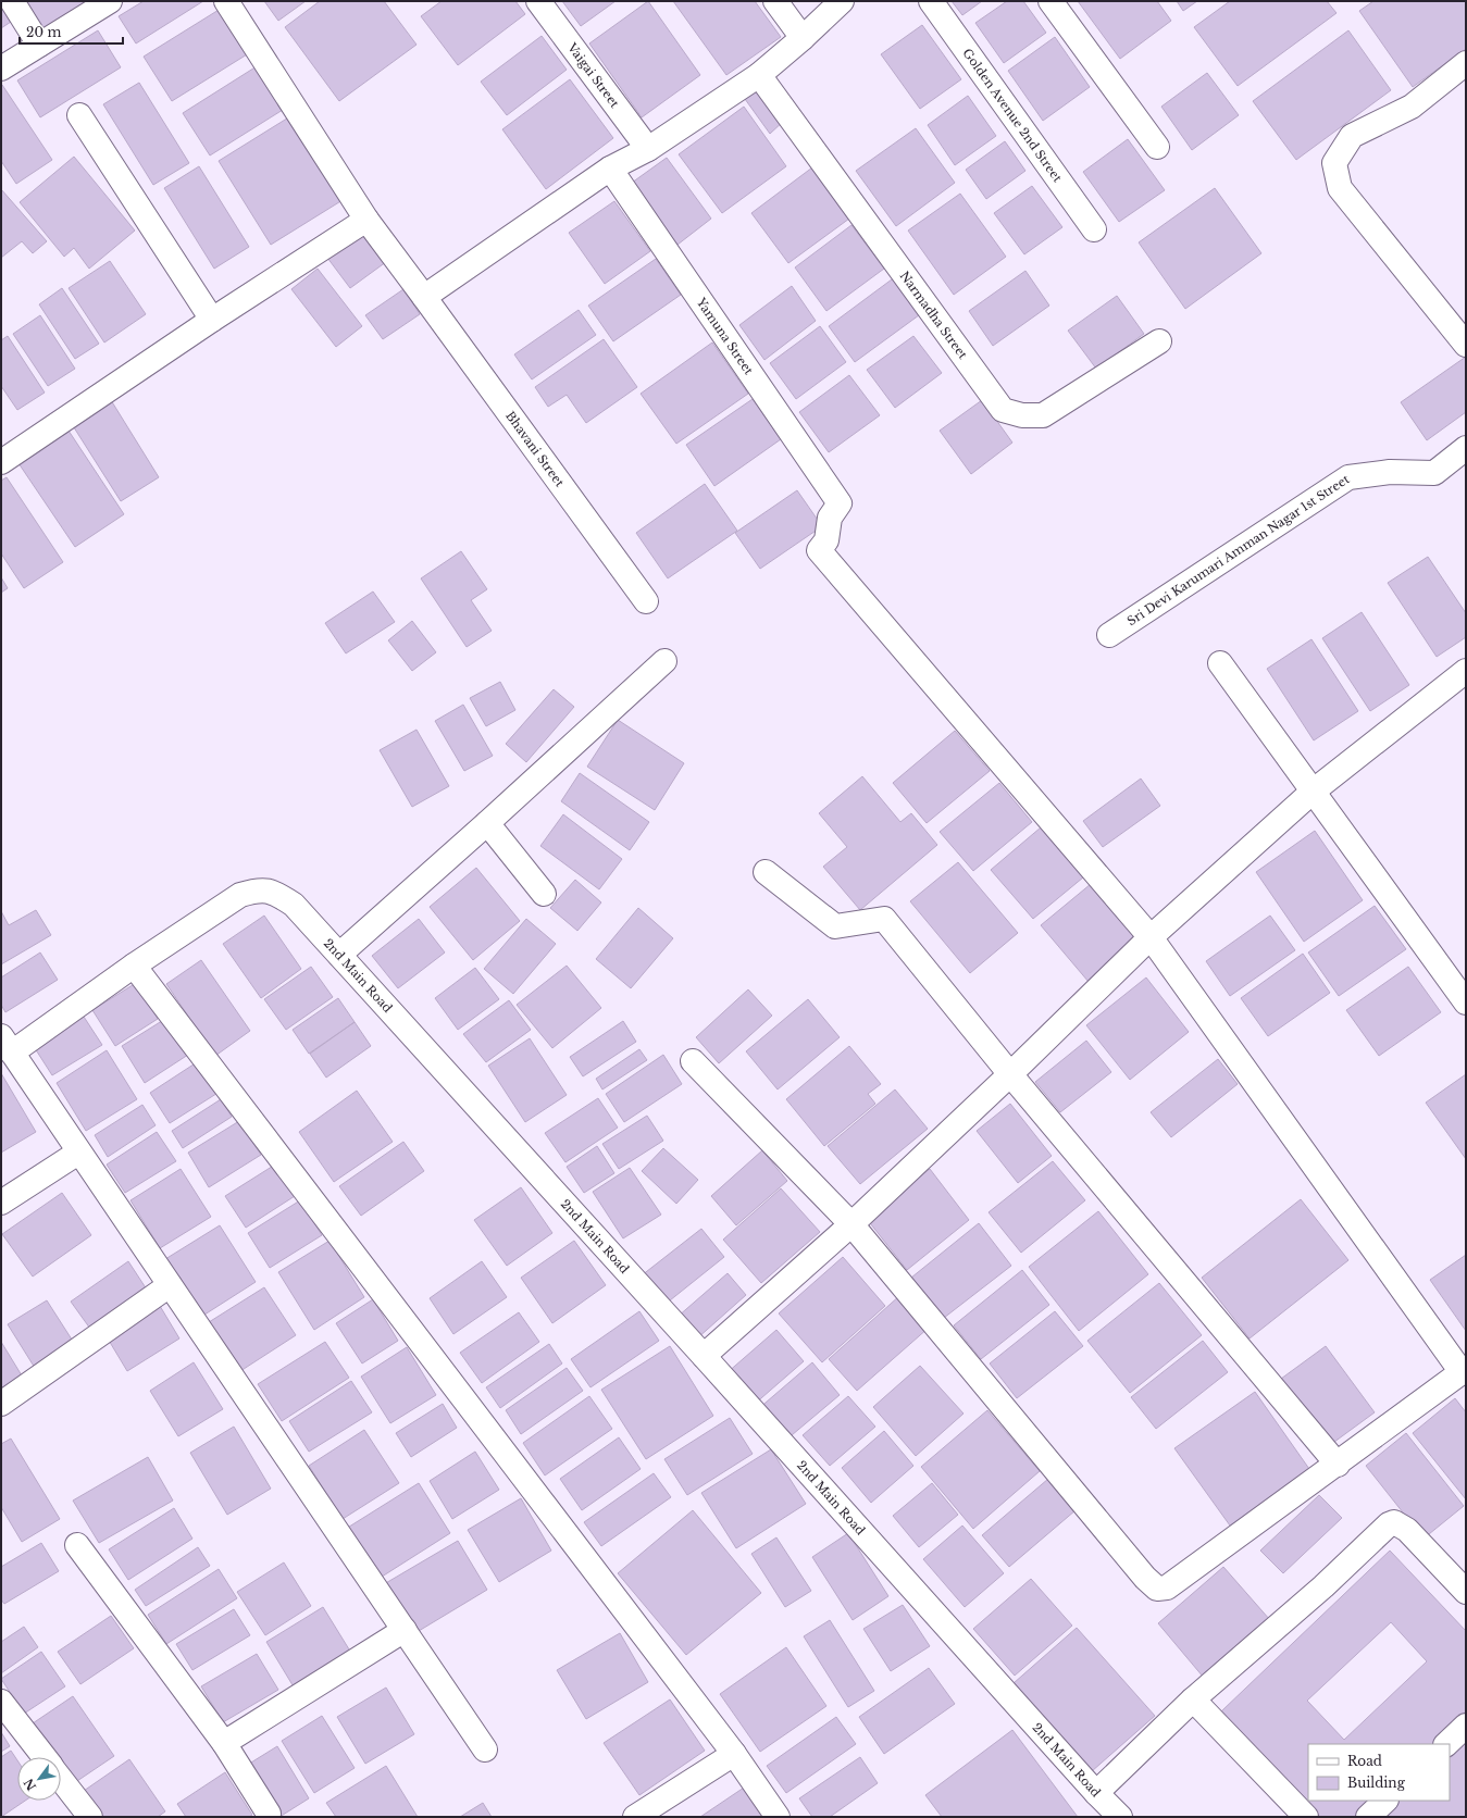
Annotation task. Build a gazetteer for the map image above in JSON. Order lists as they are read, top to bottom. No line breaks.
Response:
{"streets":{"street":["Vaigai Street","Golden Avenue 2nd Street","Narmadha Street","Yamuna Street","Bhavani Street","Sri Devi Karumari Amman Nagar 1st Street","2nd Main Road"]},"legend":["Road","Building"],"scale_bar":"20 m","north":"bottom left"}
